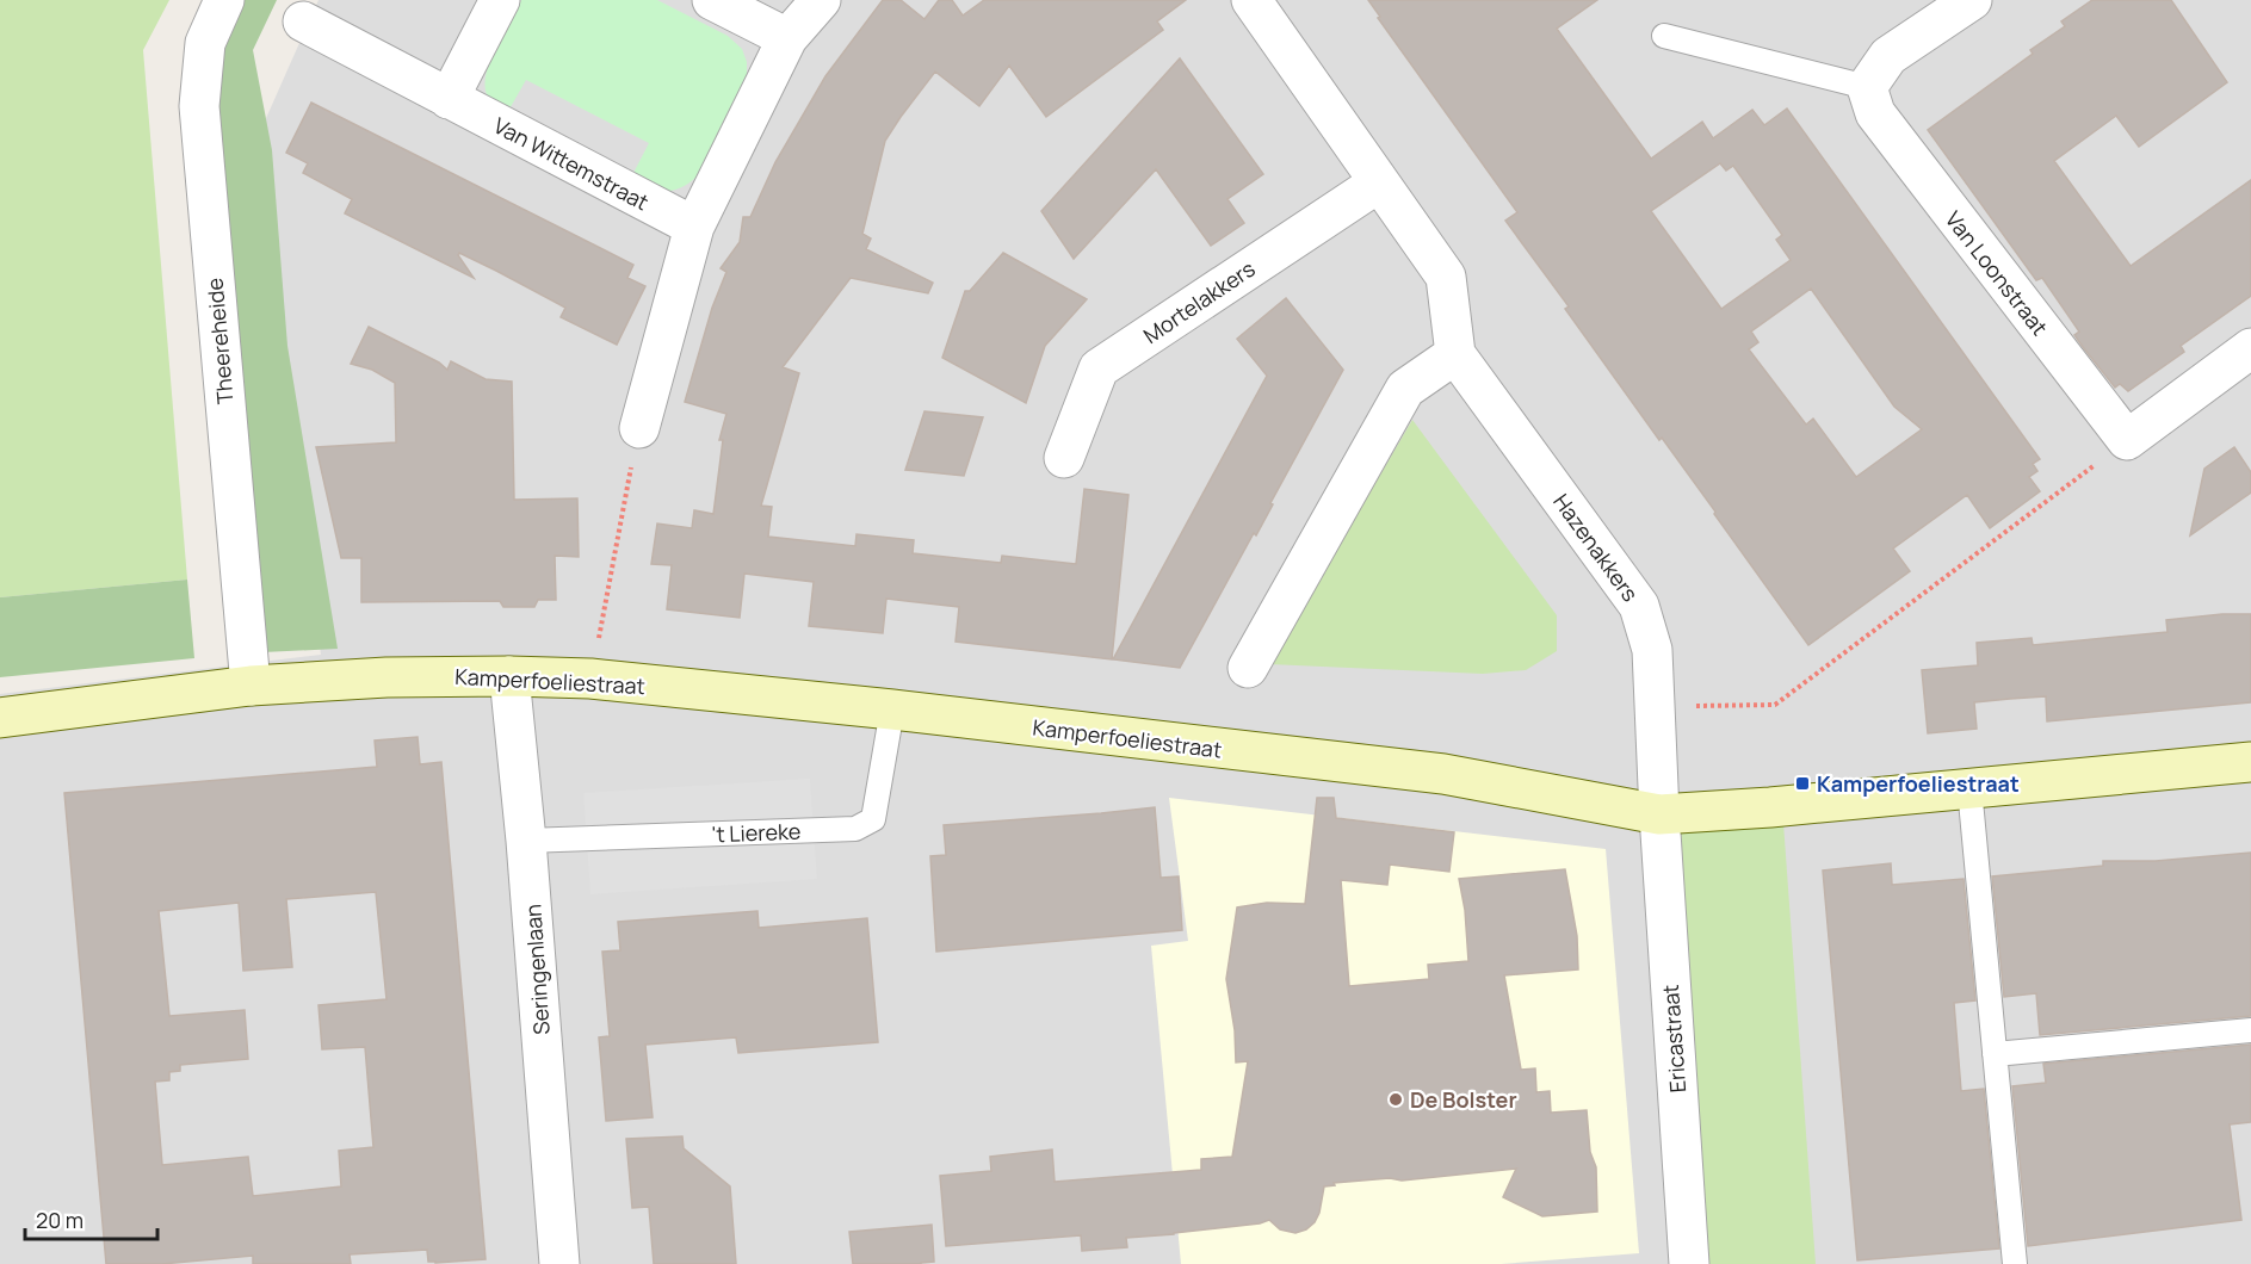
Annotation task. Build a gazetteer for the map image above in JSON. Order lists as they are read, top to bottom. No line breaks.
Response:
{"streets":{"street":["Van Wittemstraat","Van Loonstraat","Mortelakkers","Theereheide","Hazenakkers","Kamperfoeliestraat","Seringenlaan","Ericastraat"],"lane":["'t Liereke"]},"crossings":[["Mortelakkers","Hazenakkers"],["Theereheide","Kamperfoeliestraat"],["Hazenakkers","Kamperfoeliestraat"],["Hazenakkers","Ericastraat"],["Kamperfoeliestraat","'t Liereke"],["Kamperfoeliestraat","Seringenlaan"],["Kamperfoeliestraat","Ericastraat"],["'t Liereke","Seringenlaan"]],"places":{"transit":["Kamperfoeliestraat"],"other":["De Bolster"]},"scale_bar":"20 m"}
